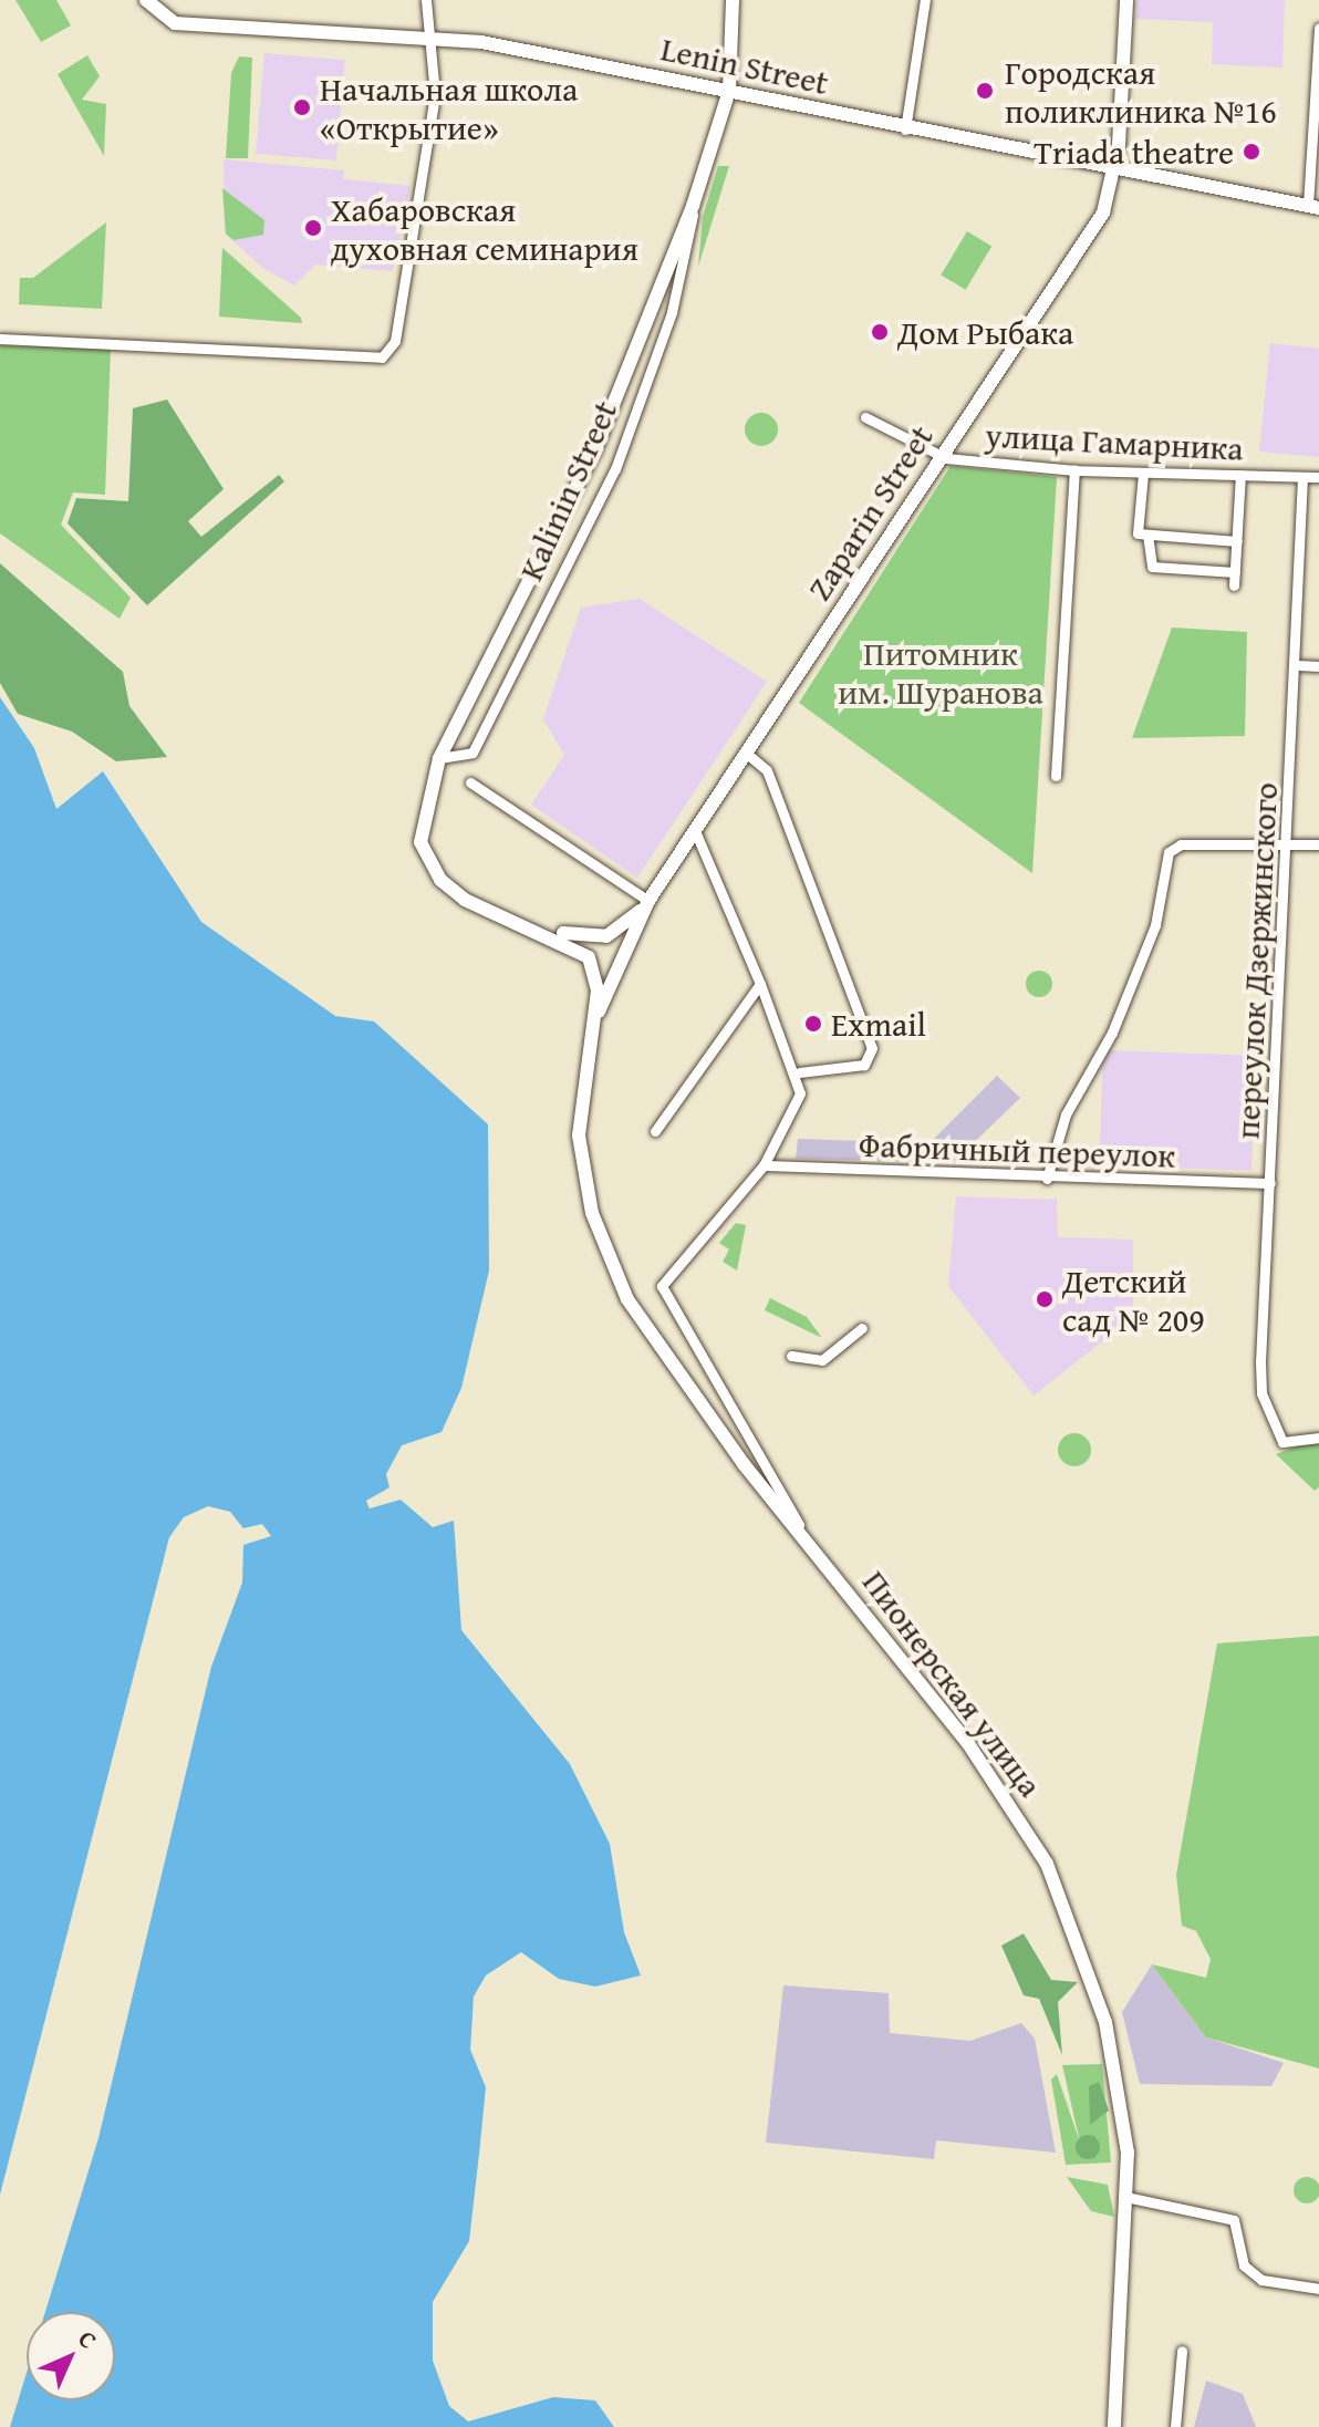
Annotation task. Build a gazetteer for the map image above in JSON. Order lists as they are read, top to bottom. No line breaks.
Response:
{"streets":{"main road":["Lenin Street","Kalinin Street","Zaparin Street","Пионерская улица"],"street":["улица Гамарника","переулок Дзержинского","Фабричный переулок"]},"crossings":[["Lenin Street","Kalinin Street"],["Lenin Street","Zaparin Street"],["улица Гамарника","Zaparin Street"],["улица Гамарника","переулок Дзержинского"],["Kalinin Street","Пионерская улица"],["Zaparin Street","Пионерская улица"],["переулок Дзержинского","Фабричный переулок"]],"parks":["Питомник им. Шуранова"],"places":["Городская поликлиника №16","Начальная школа «Открытие»","Triada theatre","Хабаровская духовная семинария","Дом Рыбака","Exmail","Детский сад № 209"],"north":"top right"}
